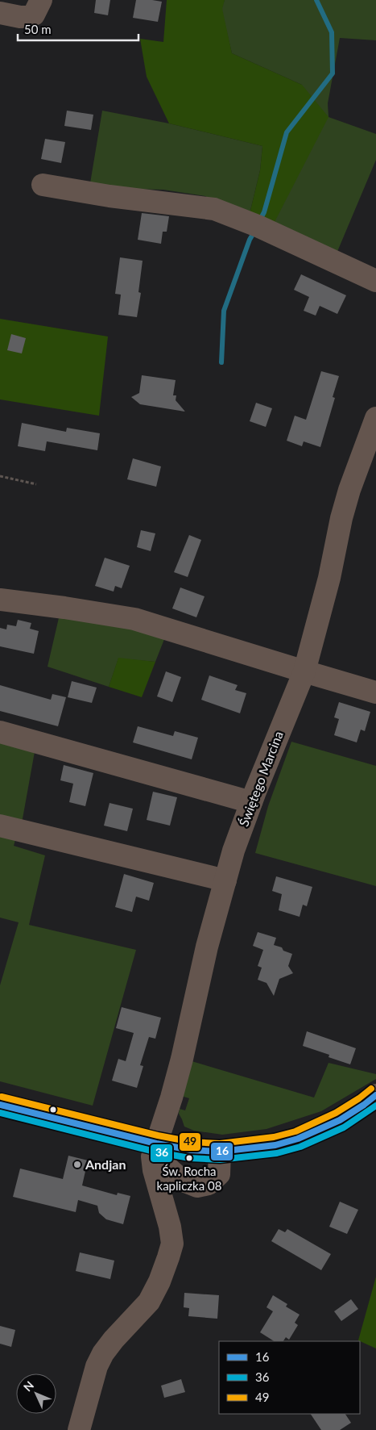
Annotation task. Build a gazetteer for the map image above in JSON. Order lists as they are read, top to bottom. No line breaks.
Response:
{"streets":{"street":["Świętego Marcina"]},"places":["Św. Rocha kapliczka 08","Andjan"],"lines":["transit line 49","transit line 16","transit line 36"],"legend":["16","36","49"],"scale_bar":"50 m","north":"top left"}
